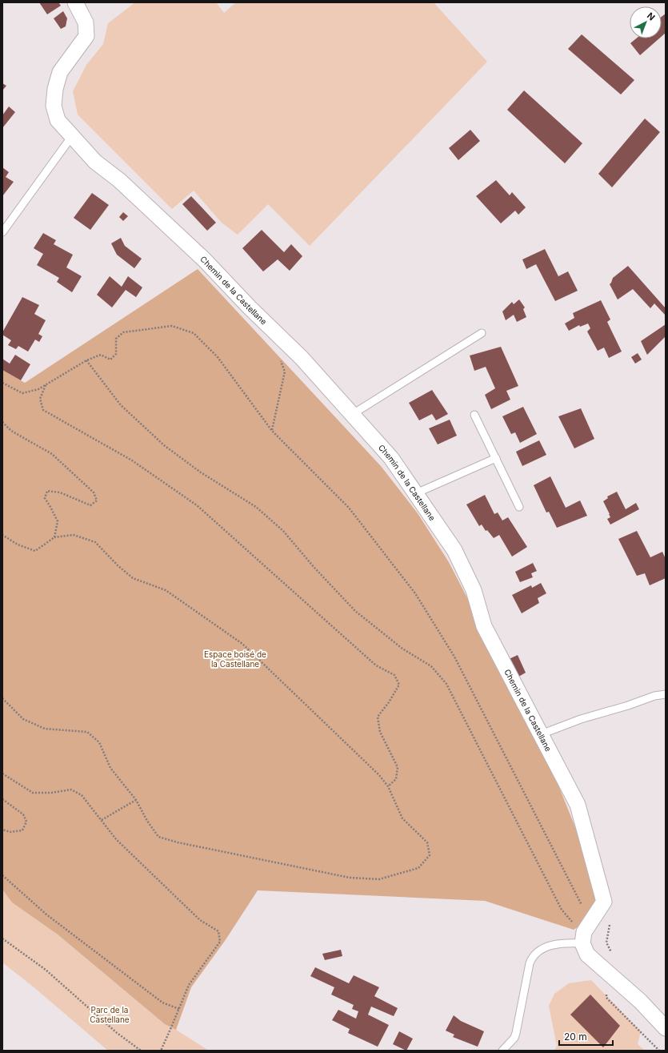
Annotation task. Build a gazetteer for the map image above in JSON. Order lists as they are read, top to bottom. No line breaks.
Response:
{"streets":{"street":["Chemin de la Castellane"]},"parks":["Espace boisé de la Castellane","Parc de la Castellane"],"scale_bar":"20 m","north":"top right"}
